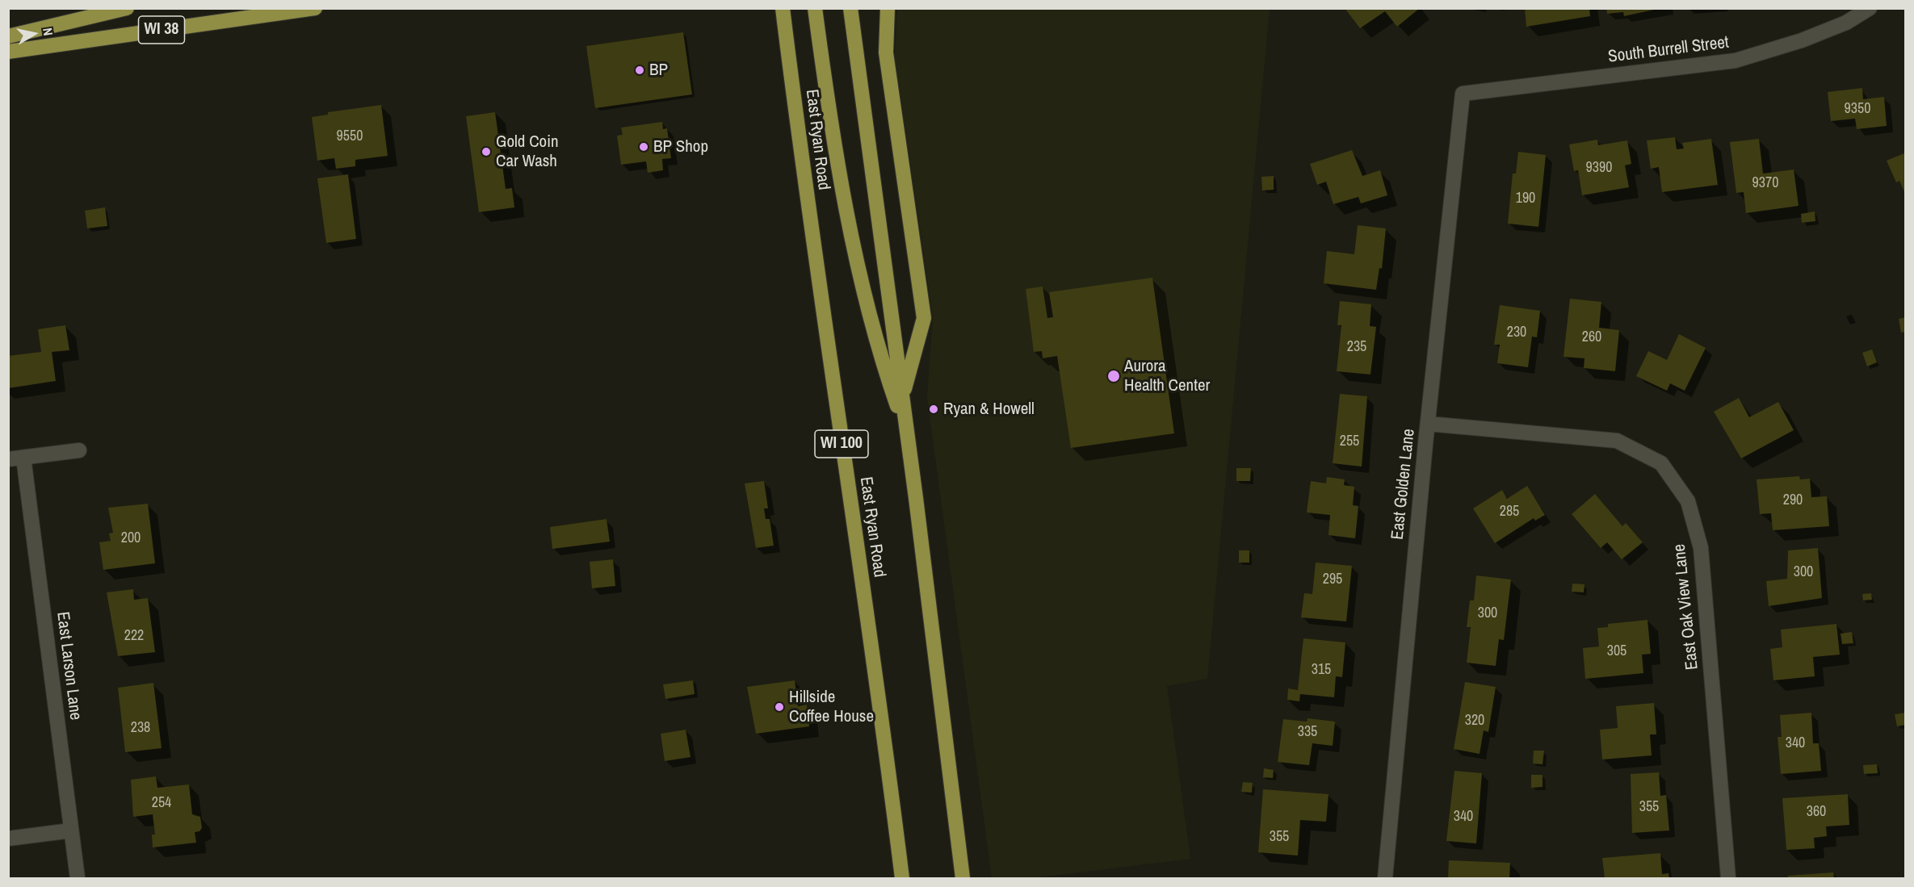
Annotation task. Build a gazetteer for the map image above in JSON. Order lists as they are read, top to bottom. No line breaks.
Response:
{"streets":{"main road":["WI 38","East Ryan Road","WI 100"],"street":["South Burrell Street","East Golden Lane","East Oak View Lane","East Larson Lane"]},"crossings":[["South Burrell Street","East Golden Lane"],["East Golden Lane","East Oak View Lane"]],"places":["BP","BP Shop","Gold Coin Car Wash","Aurora Health Center","Ryan & Howell","Hillside Coffee House"],"house_numbers":["9350","9550","9390","9370","190","230","260","235","255","290","285","200","300","295","300","222","305","315","320","238","335","340","254","355","360","340","355"],"north":"right"}
